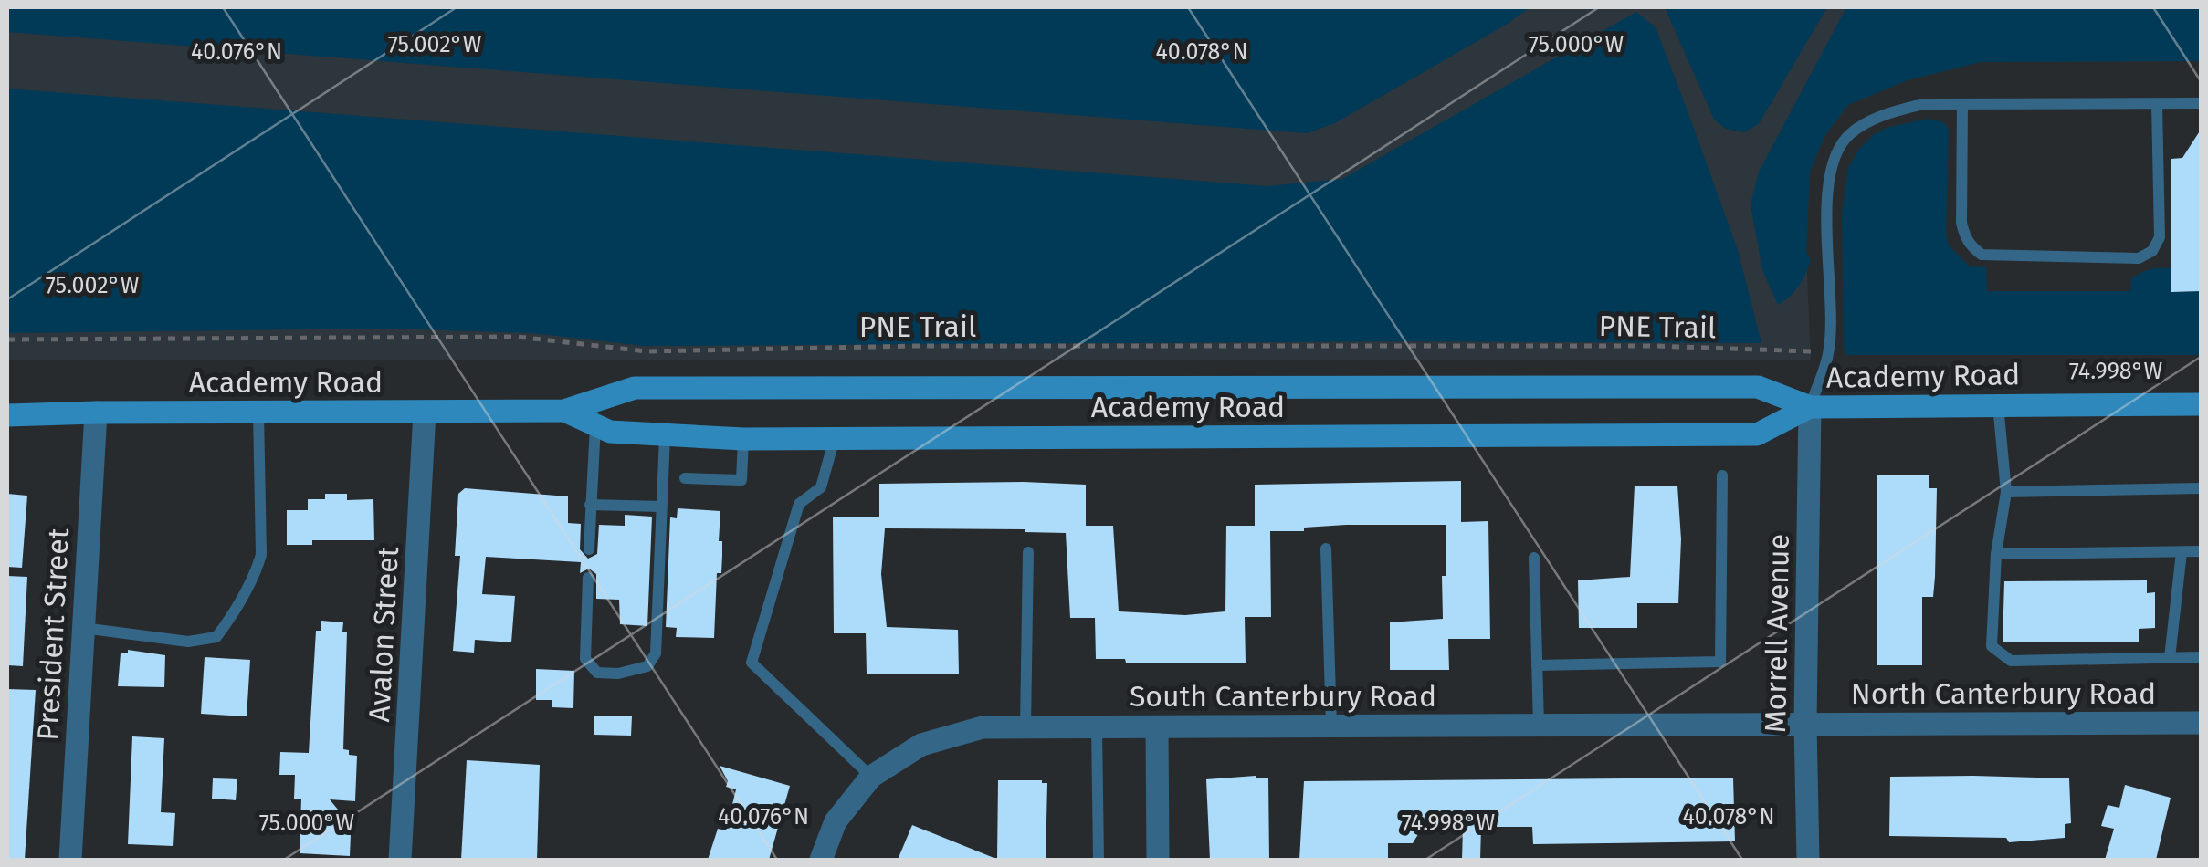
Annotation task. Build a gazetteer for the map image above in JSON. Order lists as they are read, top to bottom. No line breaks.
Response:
{"streets":{"main road":["Academy Road"],"street":["Morrell Avenue","President Street","Avalon Street","North Canterbury Road","South Canterbury Road"],"path":["PNE Trail"]},"crossings":[["Academy Road","Morrell Avenue"],["Academy Road","President Street"],["Academy Road","Avalon Street"],["Morrell Avenue","North Canterbury Road"],["Morrell Avenue","South Canterbury Road"],["North Canterbury Road","South Canterbury Road"]],"coordinates":["75.002°W","75.000°W","40.076°N","40.078°N","74.998°W"]}
